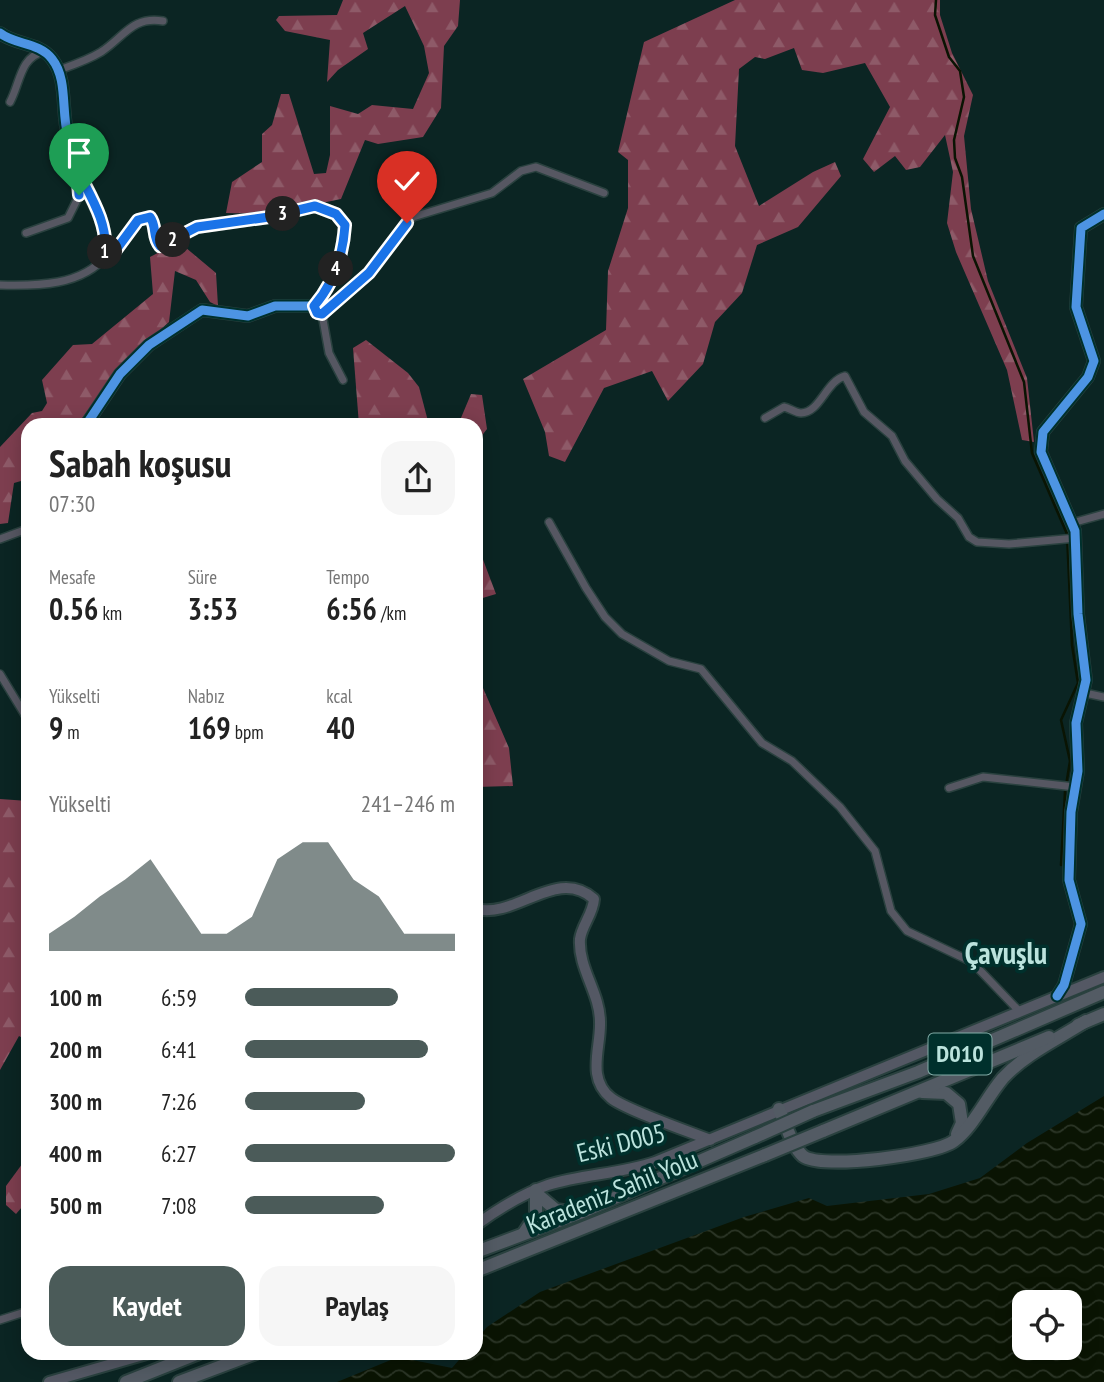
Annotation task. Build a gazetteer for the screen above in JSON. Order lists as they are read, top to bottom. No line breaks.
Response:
{"streets":{"highway":["D010","Karadeniz Sahil Yolu"],"street":["Eski D005"]},"crossings":[["D010","Karadeniz Sahil Yolu"]],"districts":["Çavuşlu"],"page":{"pins":["3","2","1","4"],"heading":["Sabah koşusu","07:30"],"stats":[["Mesafe","0.56 km"],["Süre","3:53"],["Tempo","6:56 /km"],["Yükselti","9 m"],["Nabız","169 bpm"],["kcal","40"]],"chart":["Yükselti","241–246 m"],"list":[{"name":"100 m","note":"6:59"},{"name":"200 m","note":"6:41"},{"name":"300 m","note":"7:26"},{"name":"400 m","note":"6:27"},{"name":"500 m","note":"7:08"}],"buttons":["Kaydet","Paylaş"]}}
